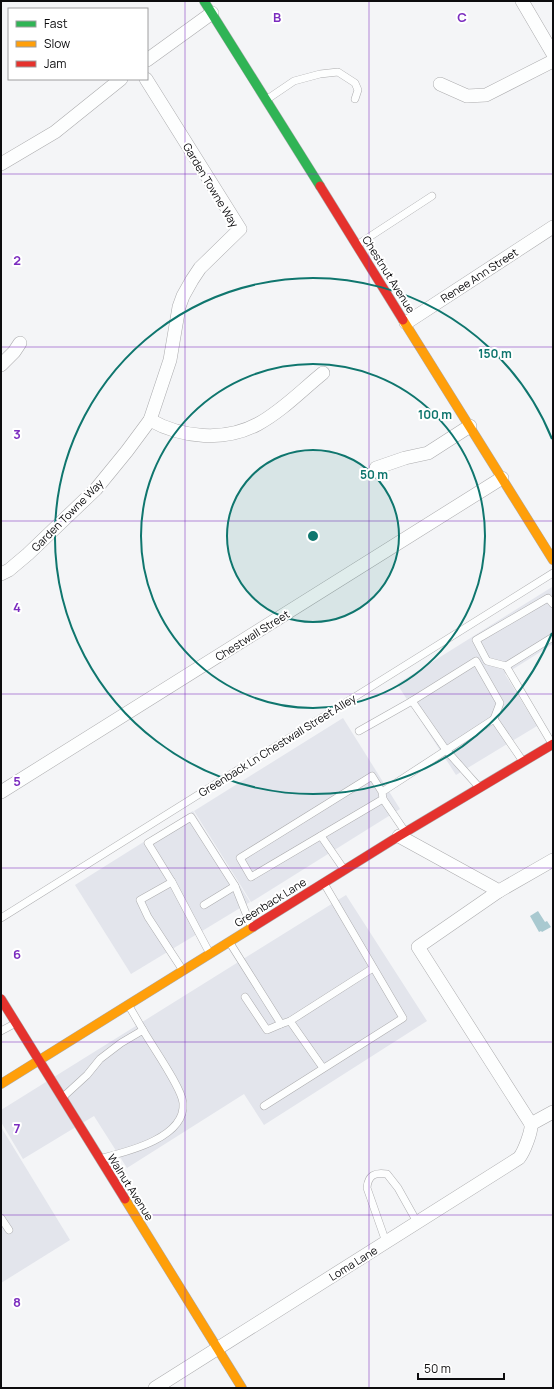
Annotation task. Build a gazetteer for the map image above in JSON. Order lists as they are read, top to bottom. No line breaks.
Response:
{"streets":{"street":["Garden Towne Way","Chestnut Avenue","Renee Ann Street","Chestwall Street","Greenback Lane","Walnut Avenue","Loma Lane"],"lane":["Greenback Ln Chestwall Street Alley"]},"crossings":[["Chestnut Avenue","Renee Ann Street"],["Chestnut Avenue","Chestwall Street"],["Greenback Lane","Walnut Avenue"],["Walnut Avenue","Loma Lane"]],"legend":["Fast","Slow","Jam"],"scale_bar":"50 m","grid":{"columns":["B","C"],"rows":["2","3","4","5","6","7","8"]},"rings":["150 m","100 m","50 m"]}
